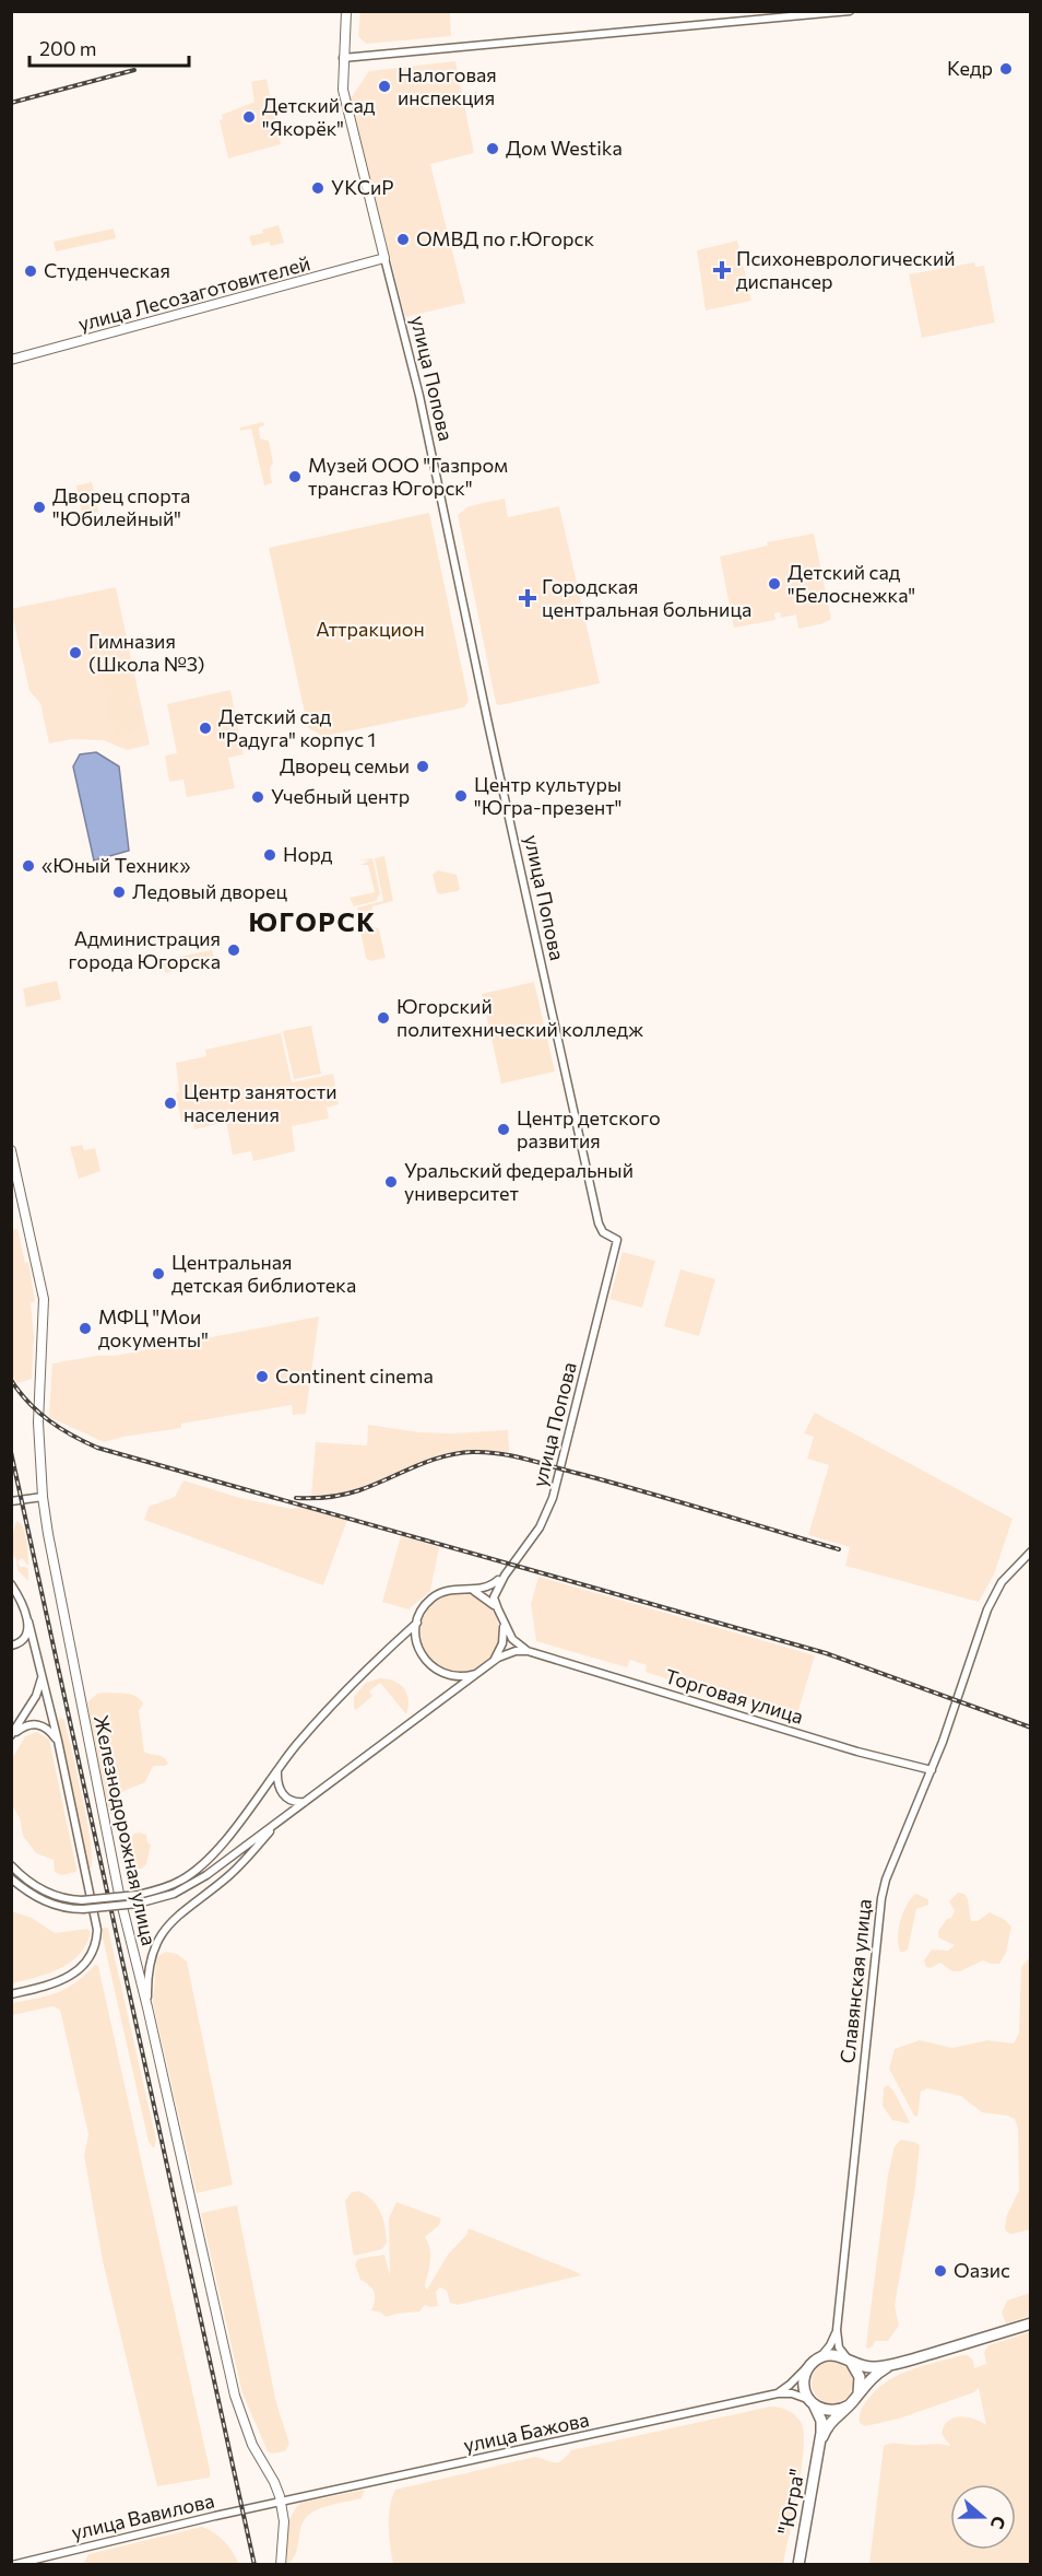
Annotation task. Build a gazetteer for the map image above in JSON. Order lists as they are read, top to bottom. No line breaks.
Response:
{"streets":{"highway":["\"Югра\""],"main road":["улица Лесозаготовителей","улица Попова","Железнодорожная улица"],"street":["Торговая улица","Славянская улица","улица Бажова","улица Вавилова"]},"crossings":[["улица Лесозаготовителей","улица Попова"],["Торговая улица","Славянская улица"],["Железнодорожная улица","улица Бажова"],["Железнодорожная улица","улица Вавилова"],["улица Бажова","улица Вавилова"]],"districts":["ЮГОРСК"],"parks":["Аттракцион"],"places":{"other":["Кедр","Налоговая инспекция","Детский сад \"Якорёк\"","Дом Westika","УКСиР","ОМВД по г.Югорск","Студенческая","Музей ООО \"Газпром трансгаз Югорск\"","Дворец спорта \"Юбилейный\"","Детский сад \"Белоснежка\"","Гимназия (Школа №3)","Детский сад \"Радуга\" корпус 1","Дворец семьи","Центр культуры \"Югра-презент\"","Учебный центр","Норд","«Юный Техник»","Ледовый дворец","Администрация города Югорска","Югорский политехнический колледж","Центр занятости населения","Центр детского развития","Уральский федеральный университет","Центральная детская библиотека","МФЦ \"Мои документы\"","Continent cinema","Оазис"],"health":["Психоневрологический диспансер","Городская центральная больница"]},"scale_bar":"200 m","north":"right"}
